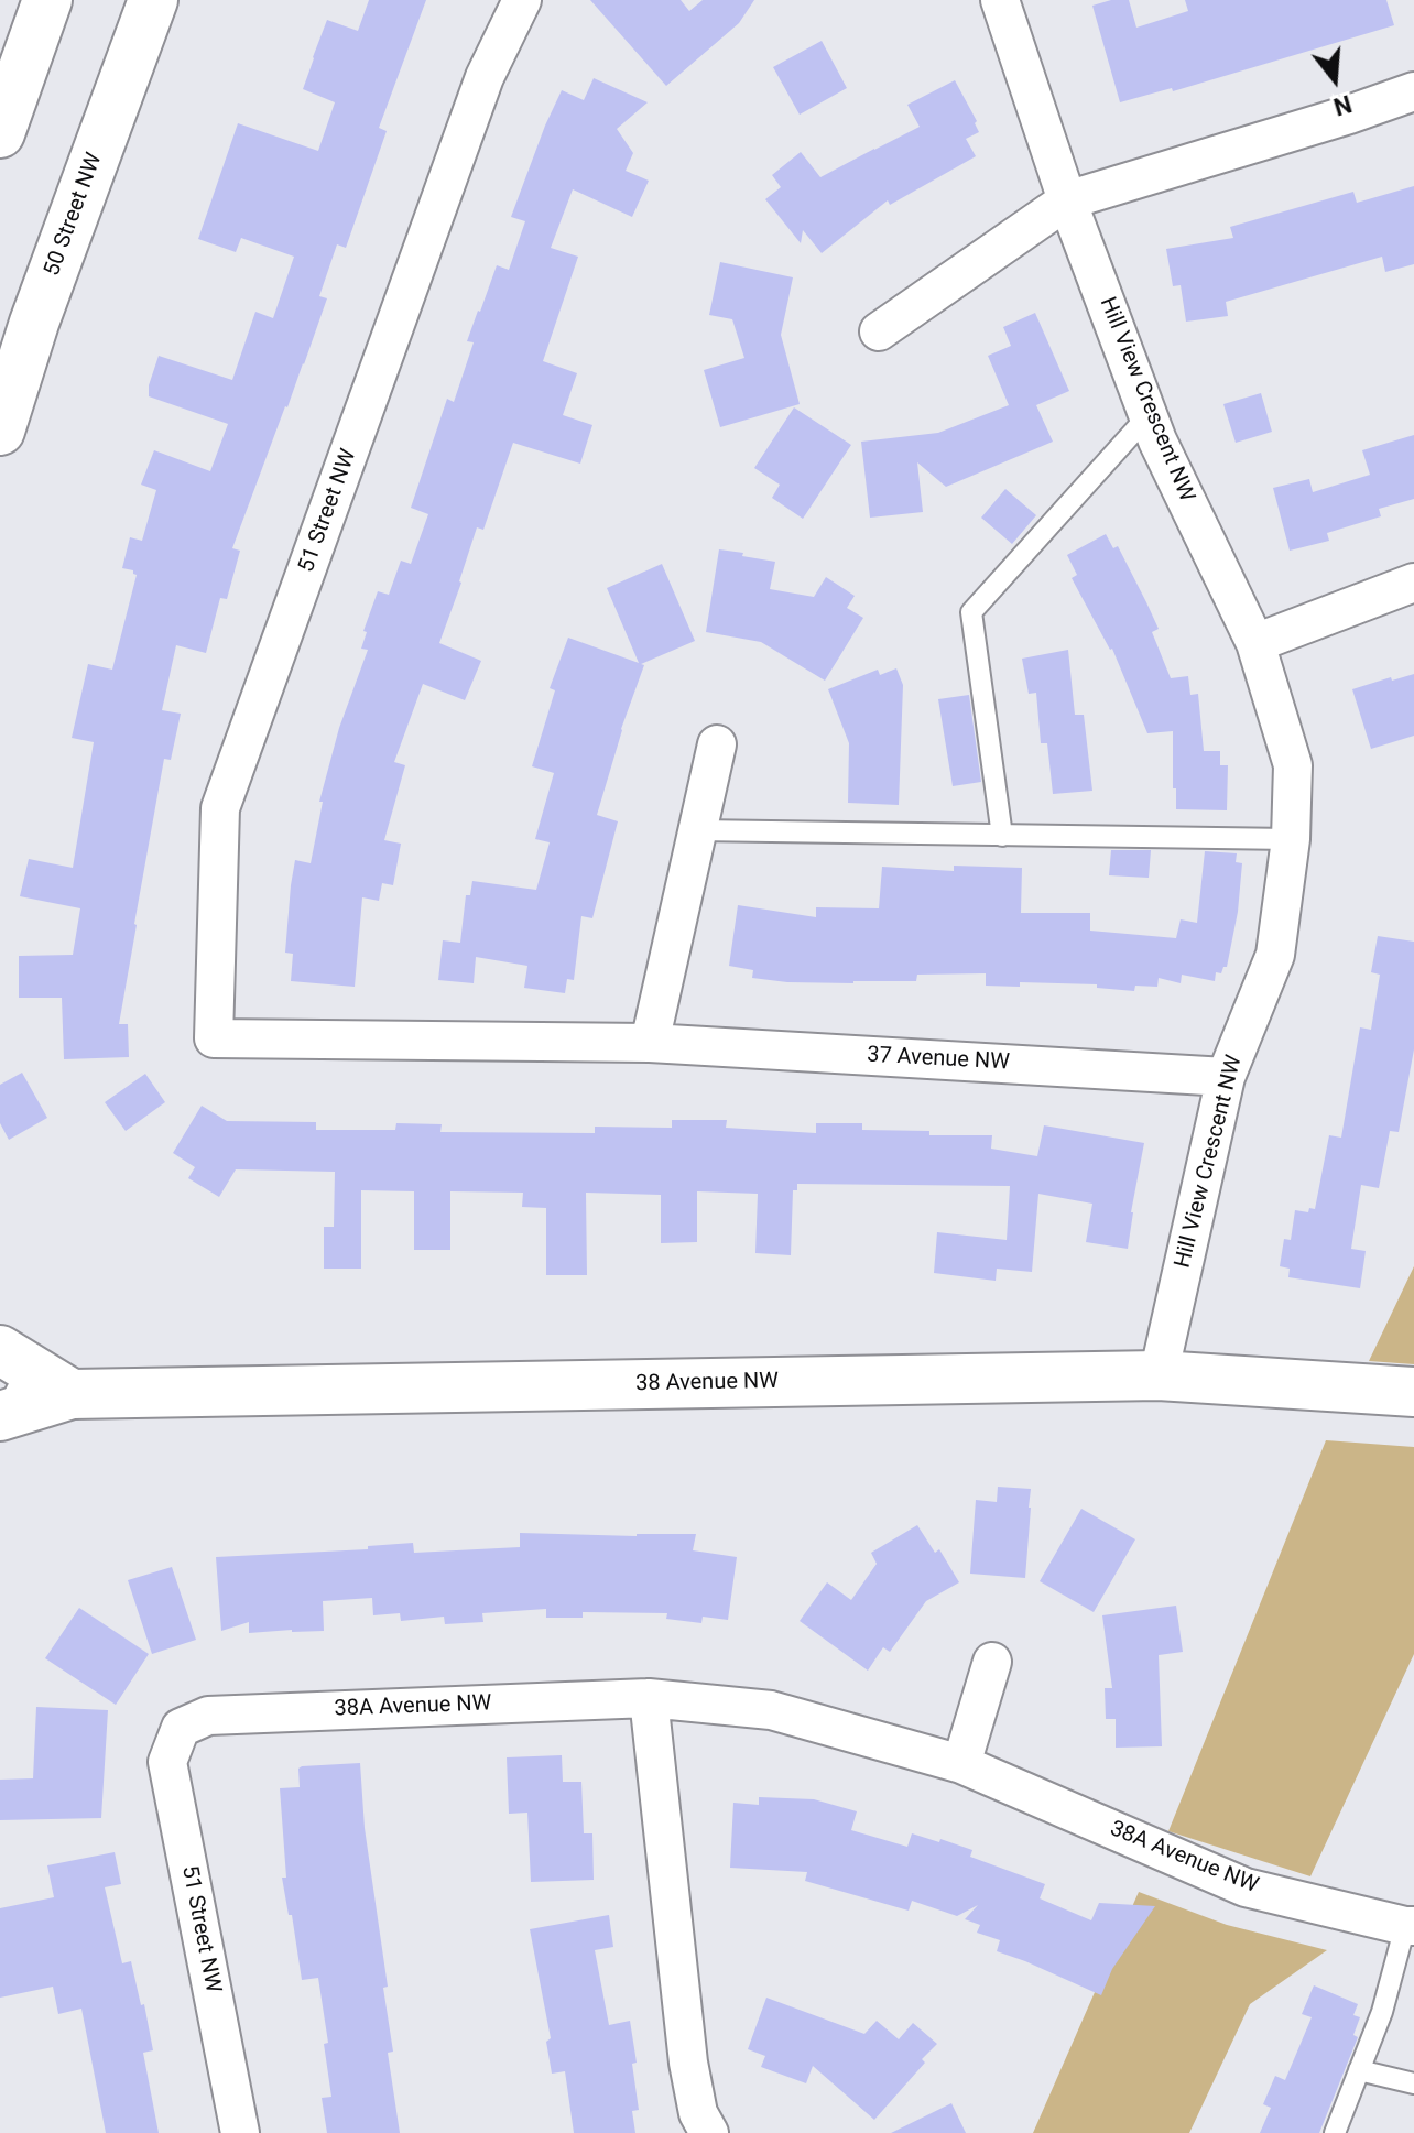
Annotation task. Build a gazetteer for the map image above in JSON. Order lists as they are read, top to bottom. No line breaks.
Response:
{"streets":{"street":["50 Street NW","Hill View Crescent NW","51 Street NW","37 Avenue NW","38 Avenue NW","38A Avenue NW"]},"crossings":[["Hill View Crescent NW","37 Avenue NW"],["Hill View Crescent NW","38 Avenue NW"],["51 Street NW","37 Avenue NW"],["51 Street NW","38A Avenue NW"]],"north":"bottom"}
